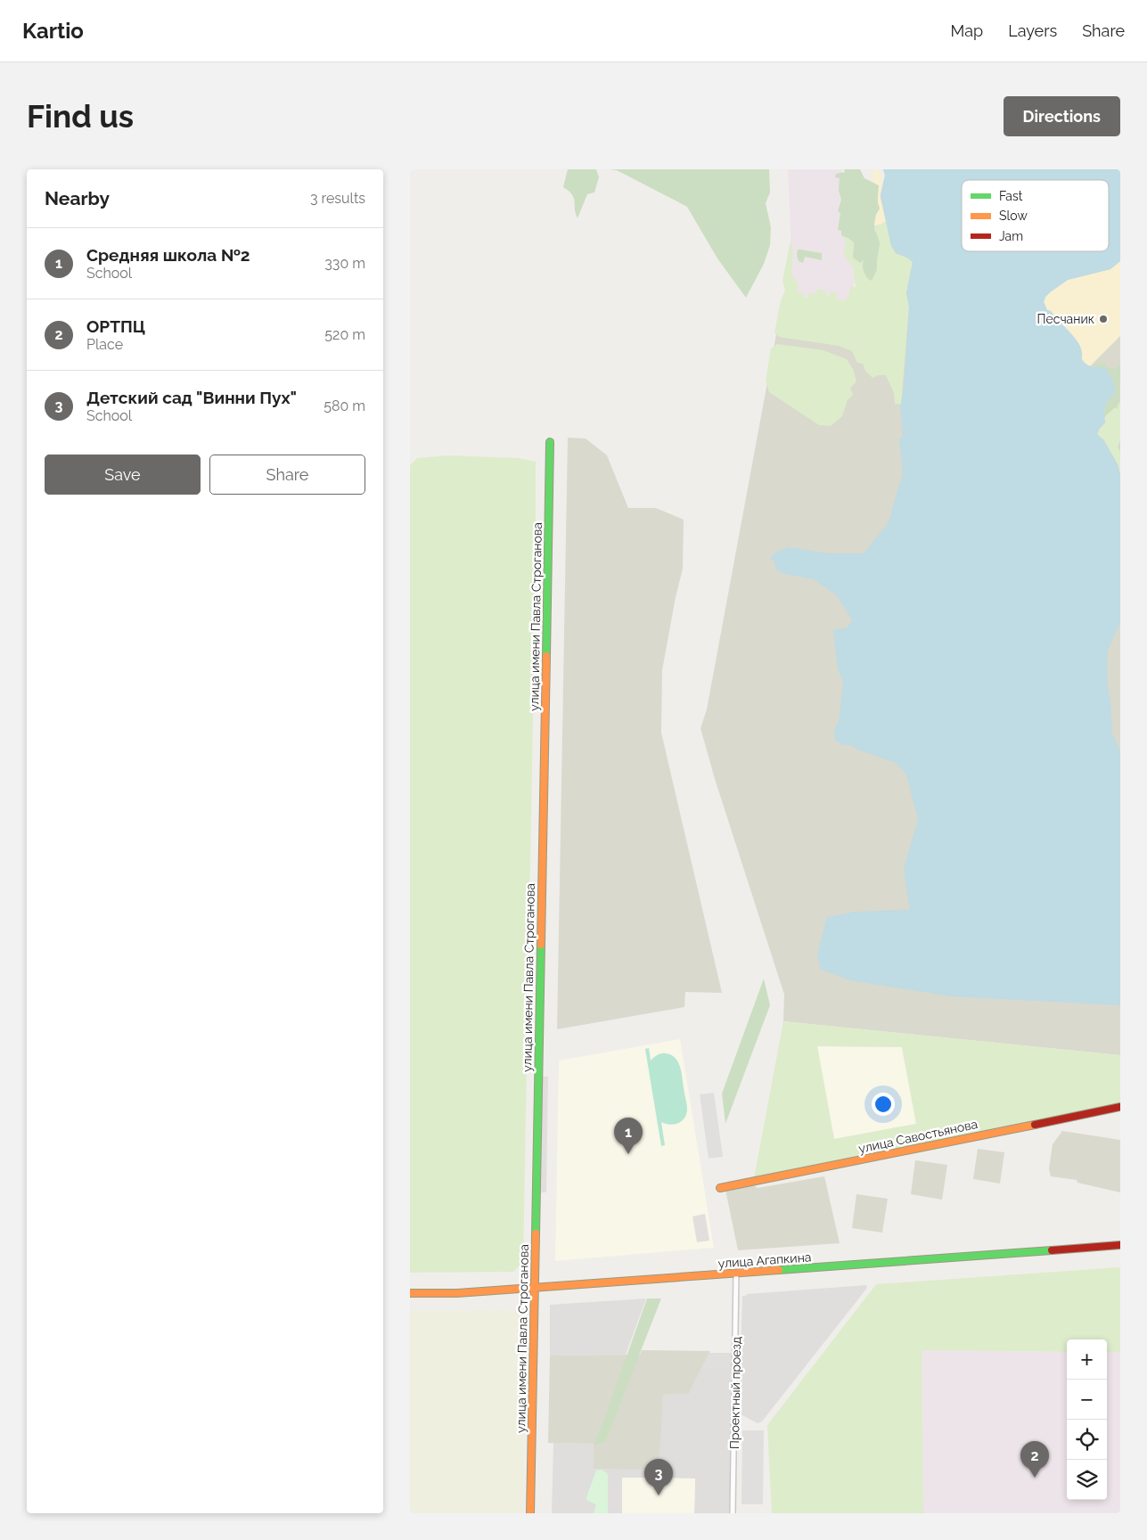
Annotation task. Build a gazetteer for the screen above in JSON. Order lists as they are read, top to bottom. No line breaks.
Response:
{"streets":{"street":["улица имени Павла Строганова","улица Савостьянова","улица Агапкина","Проектный проезд"]},"crossings":[["улица имени Павла Строганова","улица Агапкина"],["улица Агапкина","Проектный проезд"]],"places":["Песчаник"],"legend":["Fast","Slow","Jam"],"page":{"header":"Kartio","nav":["Map","Layers","Share"],"buttons":["Directions",["Save","Share"]],"title":"Find us","heading":["Nearby","3 results"],"list":[{"mark":"1","name":"Средняя школа №2","note":"School","value":"330 m"},{"mark":"2","name":"ОРТПЦ","note":"Place","value":"520 m"},{"mark":"3","name":"Детский сад \"Винни Пух\"","note":"School","value":"580 m"}],"pins":["1","2","3"],"map_buttons":["+","−"]}}
